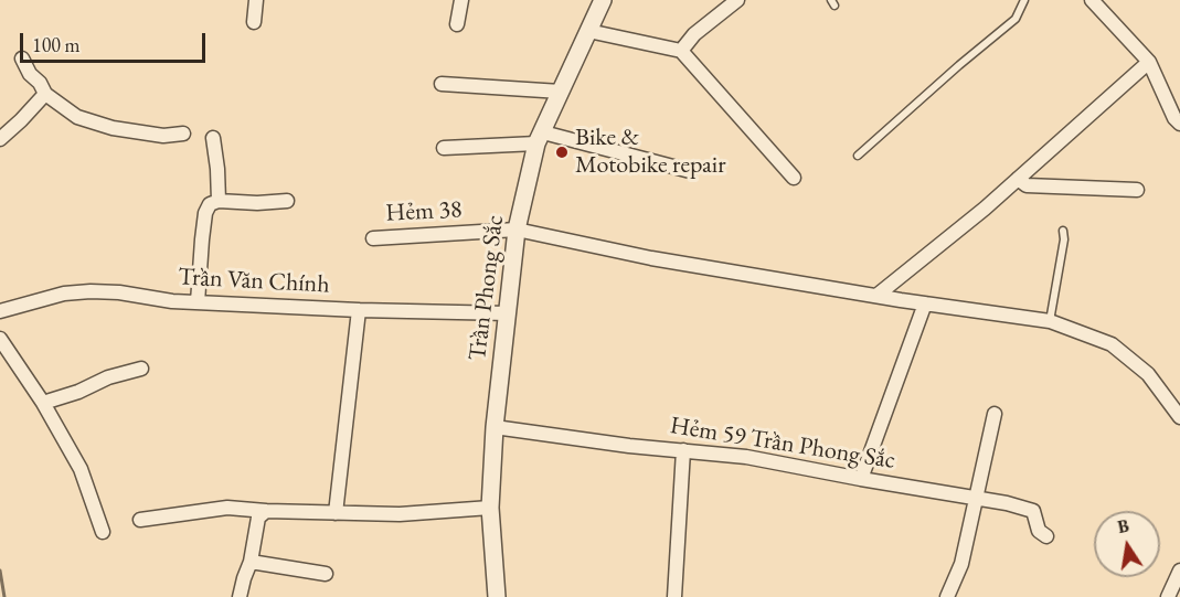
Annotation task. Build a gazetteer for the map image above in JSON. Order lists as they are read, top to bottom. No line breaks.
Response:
{"streets":{"street":["Hẻm 38","Trần Văn Chính","Trần Phong Sắc","Hẻm 59 Trần Phong Sắc"]},"crossings":[["Hẻm 38","Trần Phong Sắc"],["Trần Văn Chính","Trần Phong Sắc"],["Trần Phong Sắc","Hẻm 59 Trần Phong Sắc"]],"places":["Bike & Motobike repair"],"scale_bar":"100 m","north":"top"}
